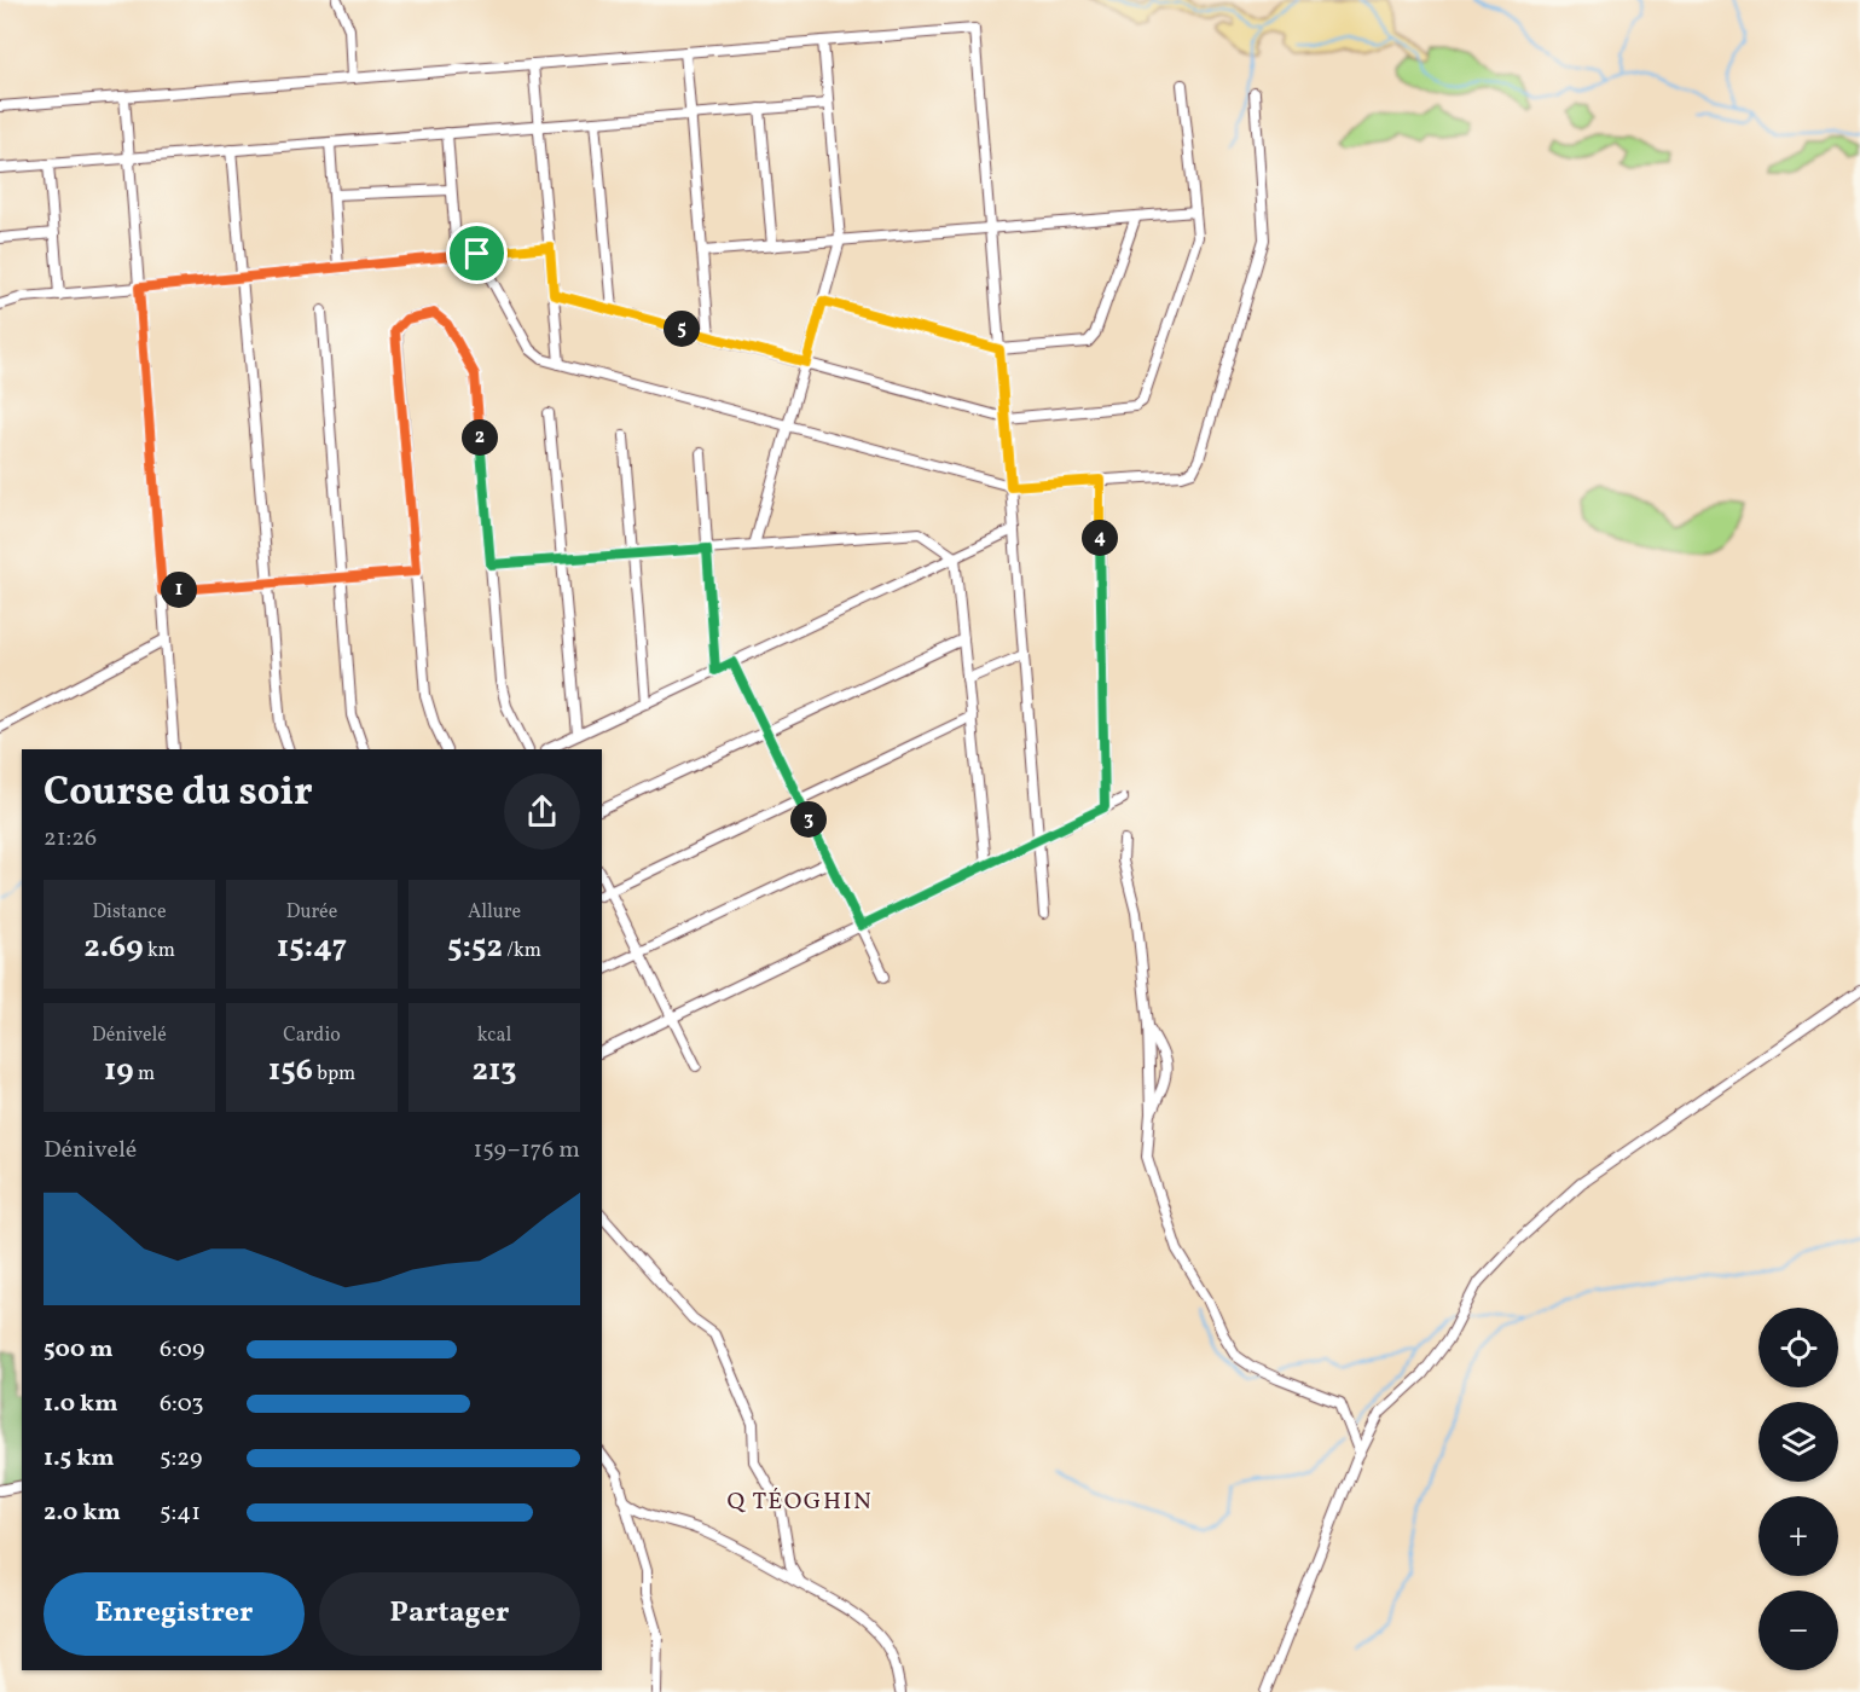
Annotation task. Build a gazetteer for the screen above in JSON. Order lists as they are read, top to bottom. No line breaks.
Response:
{"districts":["Q TÉOGHIN"],"page":{"pins":["5","2","4","1","3"],"heading":["Course du soir","21:26"],"stats":[["Distance","2.69 km"],["Durée","15:47"],["Allure","5:52 /km"],["Dénivelé","19 m"],["Cardio","156 bpm"],["kcal","213"]],"chart":["Dénivelé","159–176 m"],"map_buttons":["+","−"],"list":[{"name":"500 m","note":"6:09"},{"name":"1.0 km","note":"6:03"},{"name":"1.5 km","note":"5:29"},{"name":"2.0 km","note":"5:41"}],"buttons":["Enregistrer","Partager"]}}
